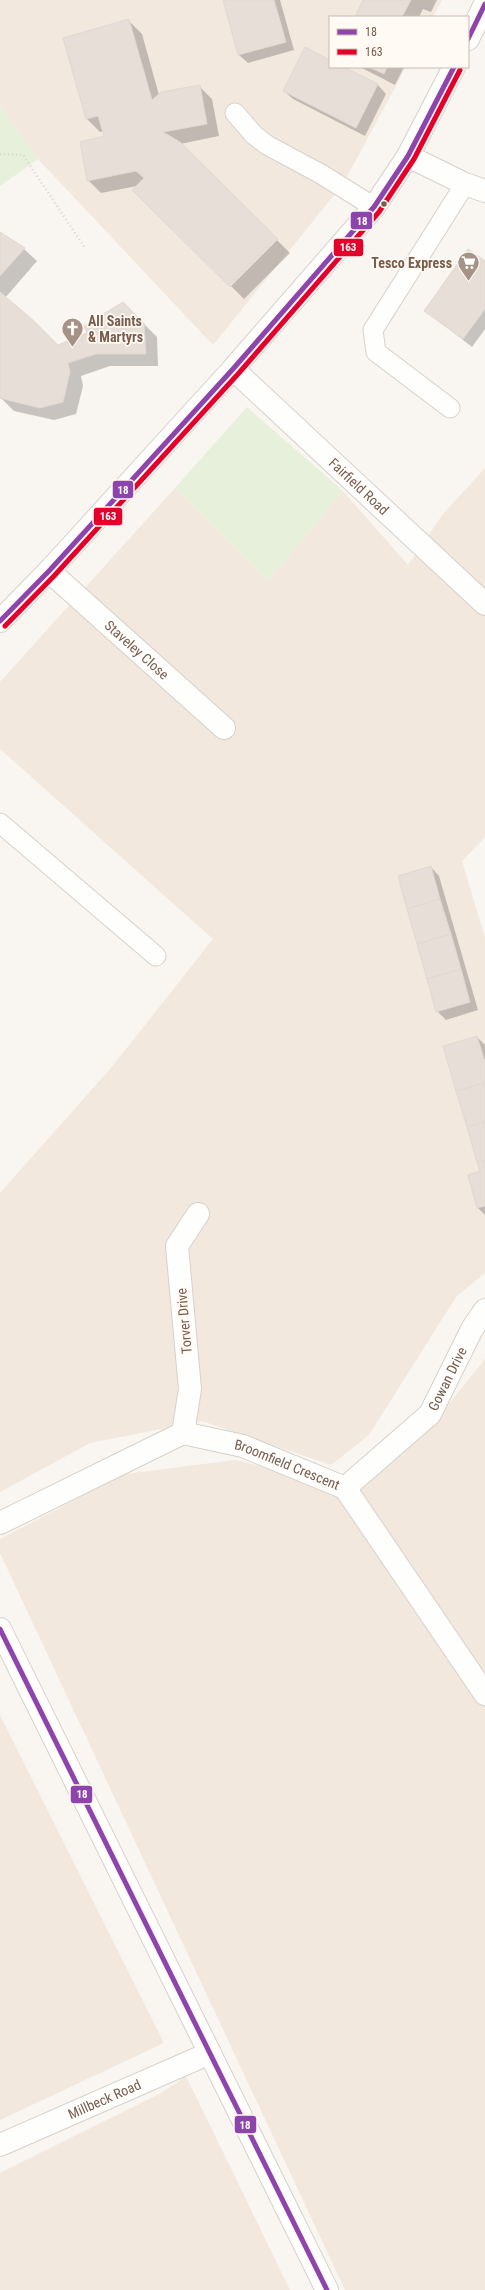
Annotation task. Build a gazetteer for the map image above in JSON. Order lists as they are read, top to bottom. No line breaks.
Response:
{"streets":{"street":["Fairfield Road","Staveley Close","Torver Drive","Gowan Drive","Broomfield Crescent","Millbeck Road"]},"crossings":[["Torver Drive","Broomfield Crescent"],["Gowan Drive","Broomfield Crescent"]],"places":{"supermarket":["Tesco Express"],"church":["All Saints & Martyrs"]},"lines":["transit line 18","transit line 163"],"legend":["18","163"]}
